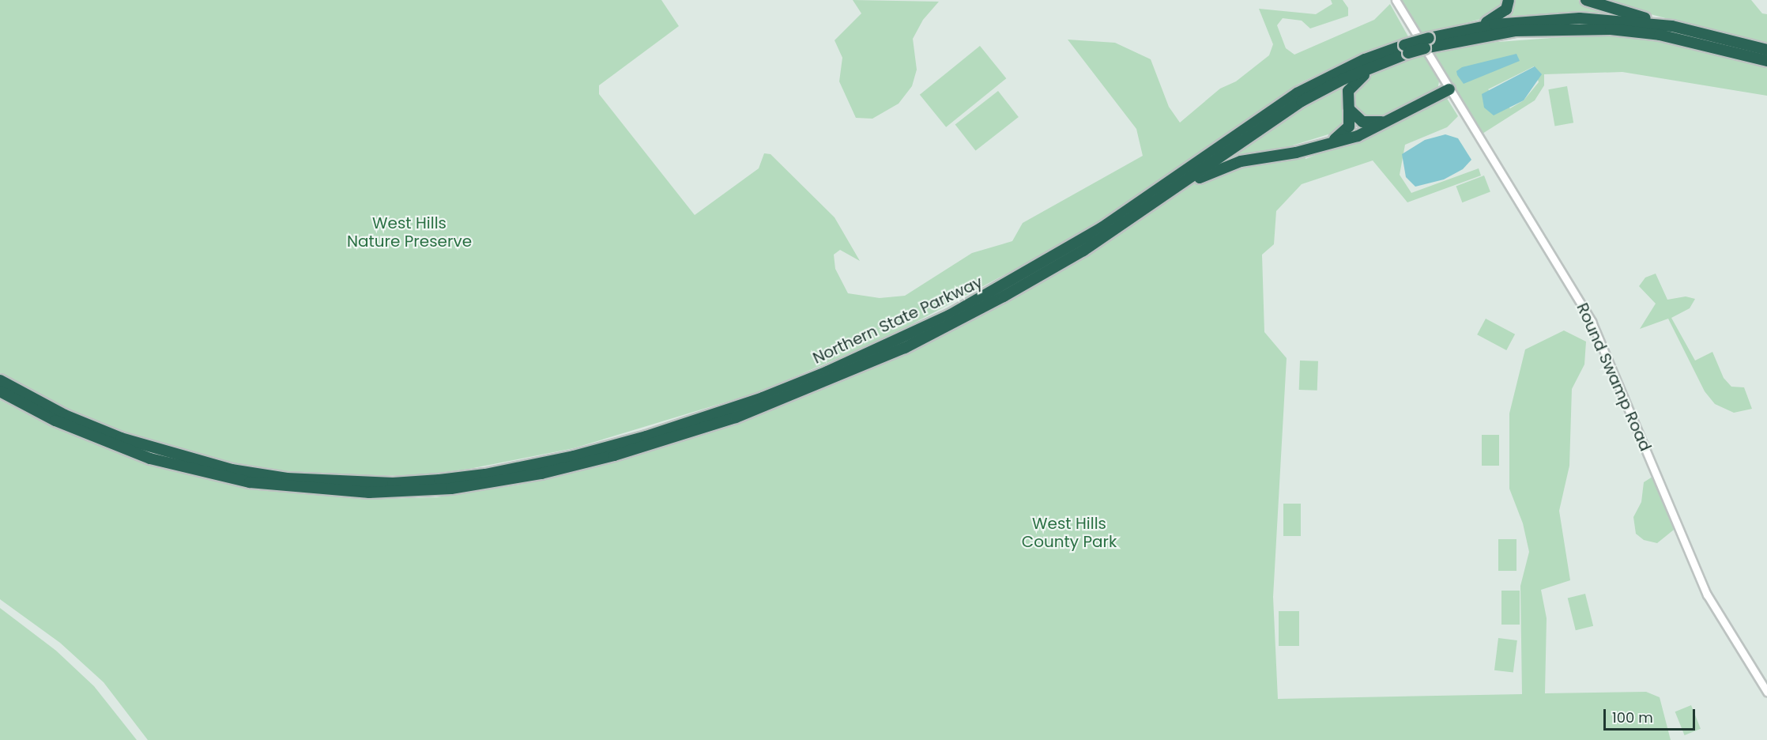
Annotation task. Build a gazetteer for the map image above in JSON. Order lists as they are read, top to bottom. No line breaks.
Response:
{"streets":{"highway":["Northern State Parkway"],"street":["Round Swamp Road"]},"parks":["West Hills Nature Preserve","West Hills County Park"],"scale_bar":"100 m"}
